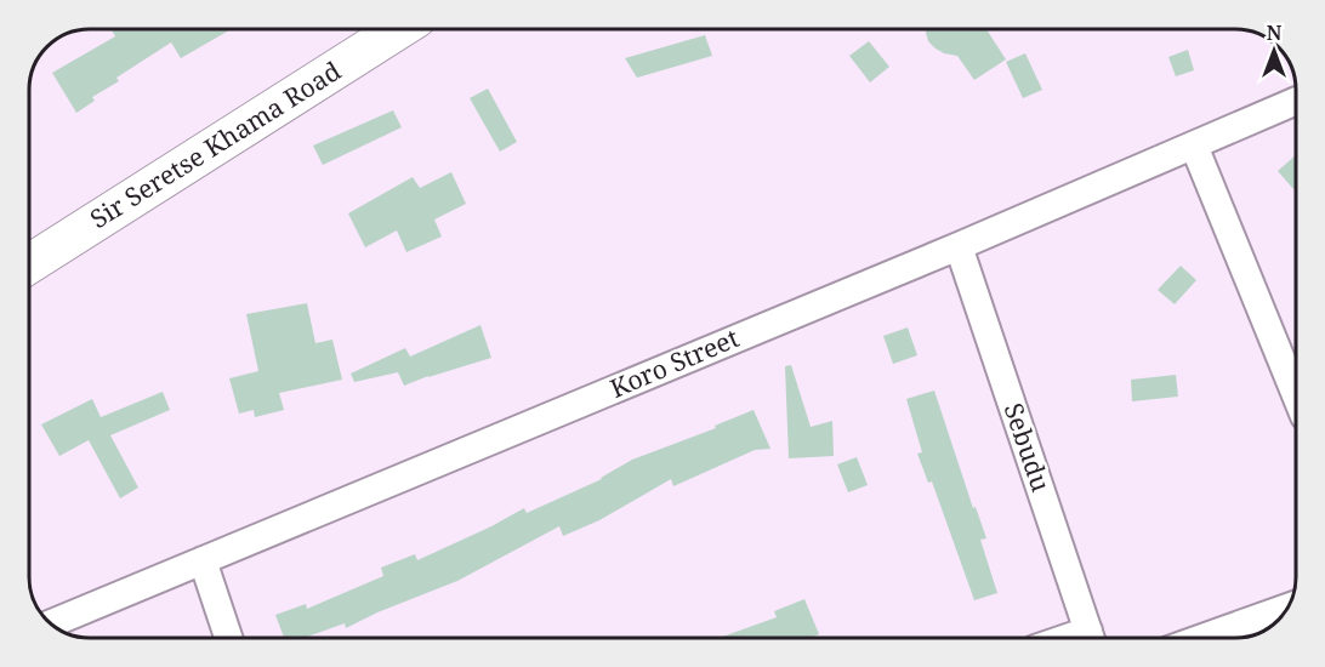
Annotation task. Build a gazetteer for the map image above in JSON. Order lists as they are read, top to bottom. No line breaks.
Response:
{"streets":{"main road":["Sir Seretse Khama Road"],"street":["Koro Street","Sebudu"]},"crossings":[["Koro Street","Sebudu"]],"north":"top"}
